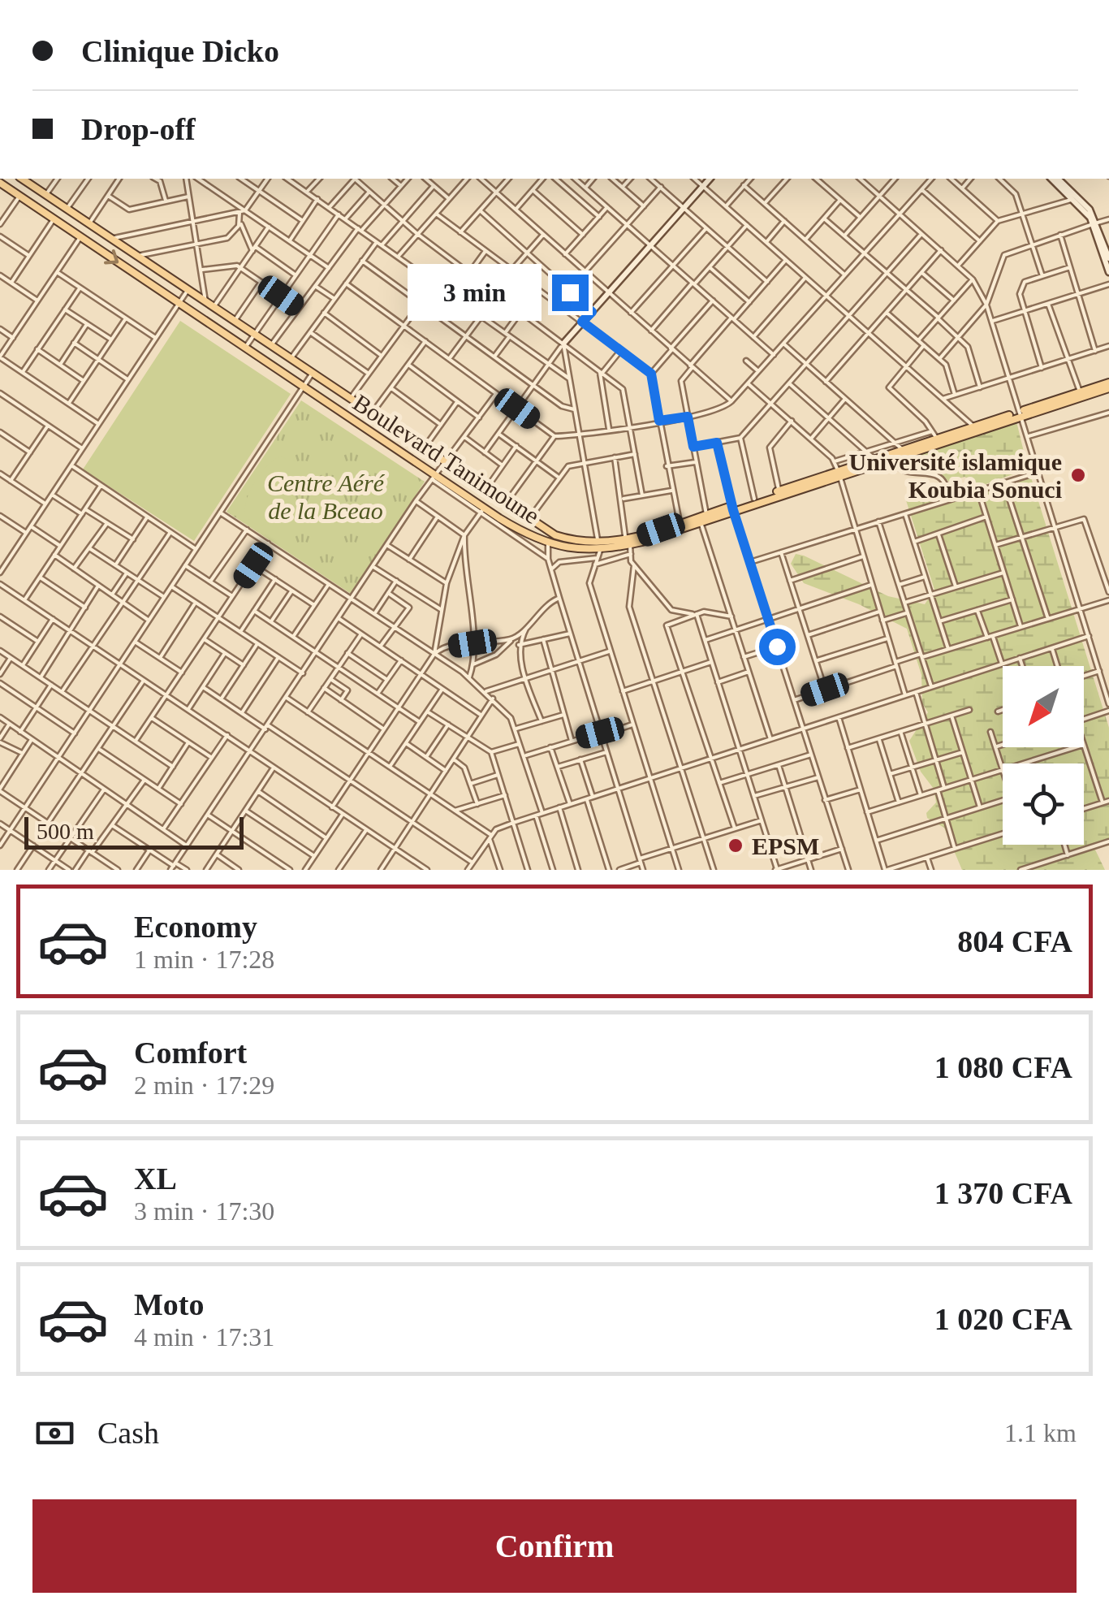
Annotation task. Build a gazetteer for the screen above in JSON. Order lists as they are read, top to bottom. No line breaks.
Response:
{"streets":{"main road":["Boulevard Tanimoune"]},"parks":["Centre Aéré de la Bceao"],"places":["Université islamique Koubia Sonuci","EPSM"],"scale_bar":"500 m","north":"bottom left","page":{"banner":["Clinique Dicko","Drop-off"],"bubble":"3 min","scale":"500 m","list":[{"name":"Economy","note":"1 min · 17:28","value":"804 CFA"},{"name":"Comfort","note":"2 min · 17:29","value":"1 080 CFA"},{"name":"XL","note":"3 min · 17:30","value":"1 370 CFA"},{"name":"Moto","note":"4 min · 17:31","value":"1 020 CFA"}],"pay":["Cash","1.1 km"],"buttons":"Confirm"}}
